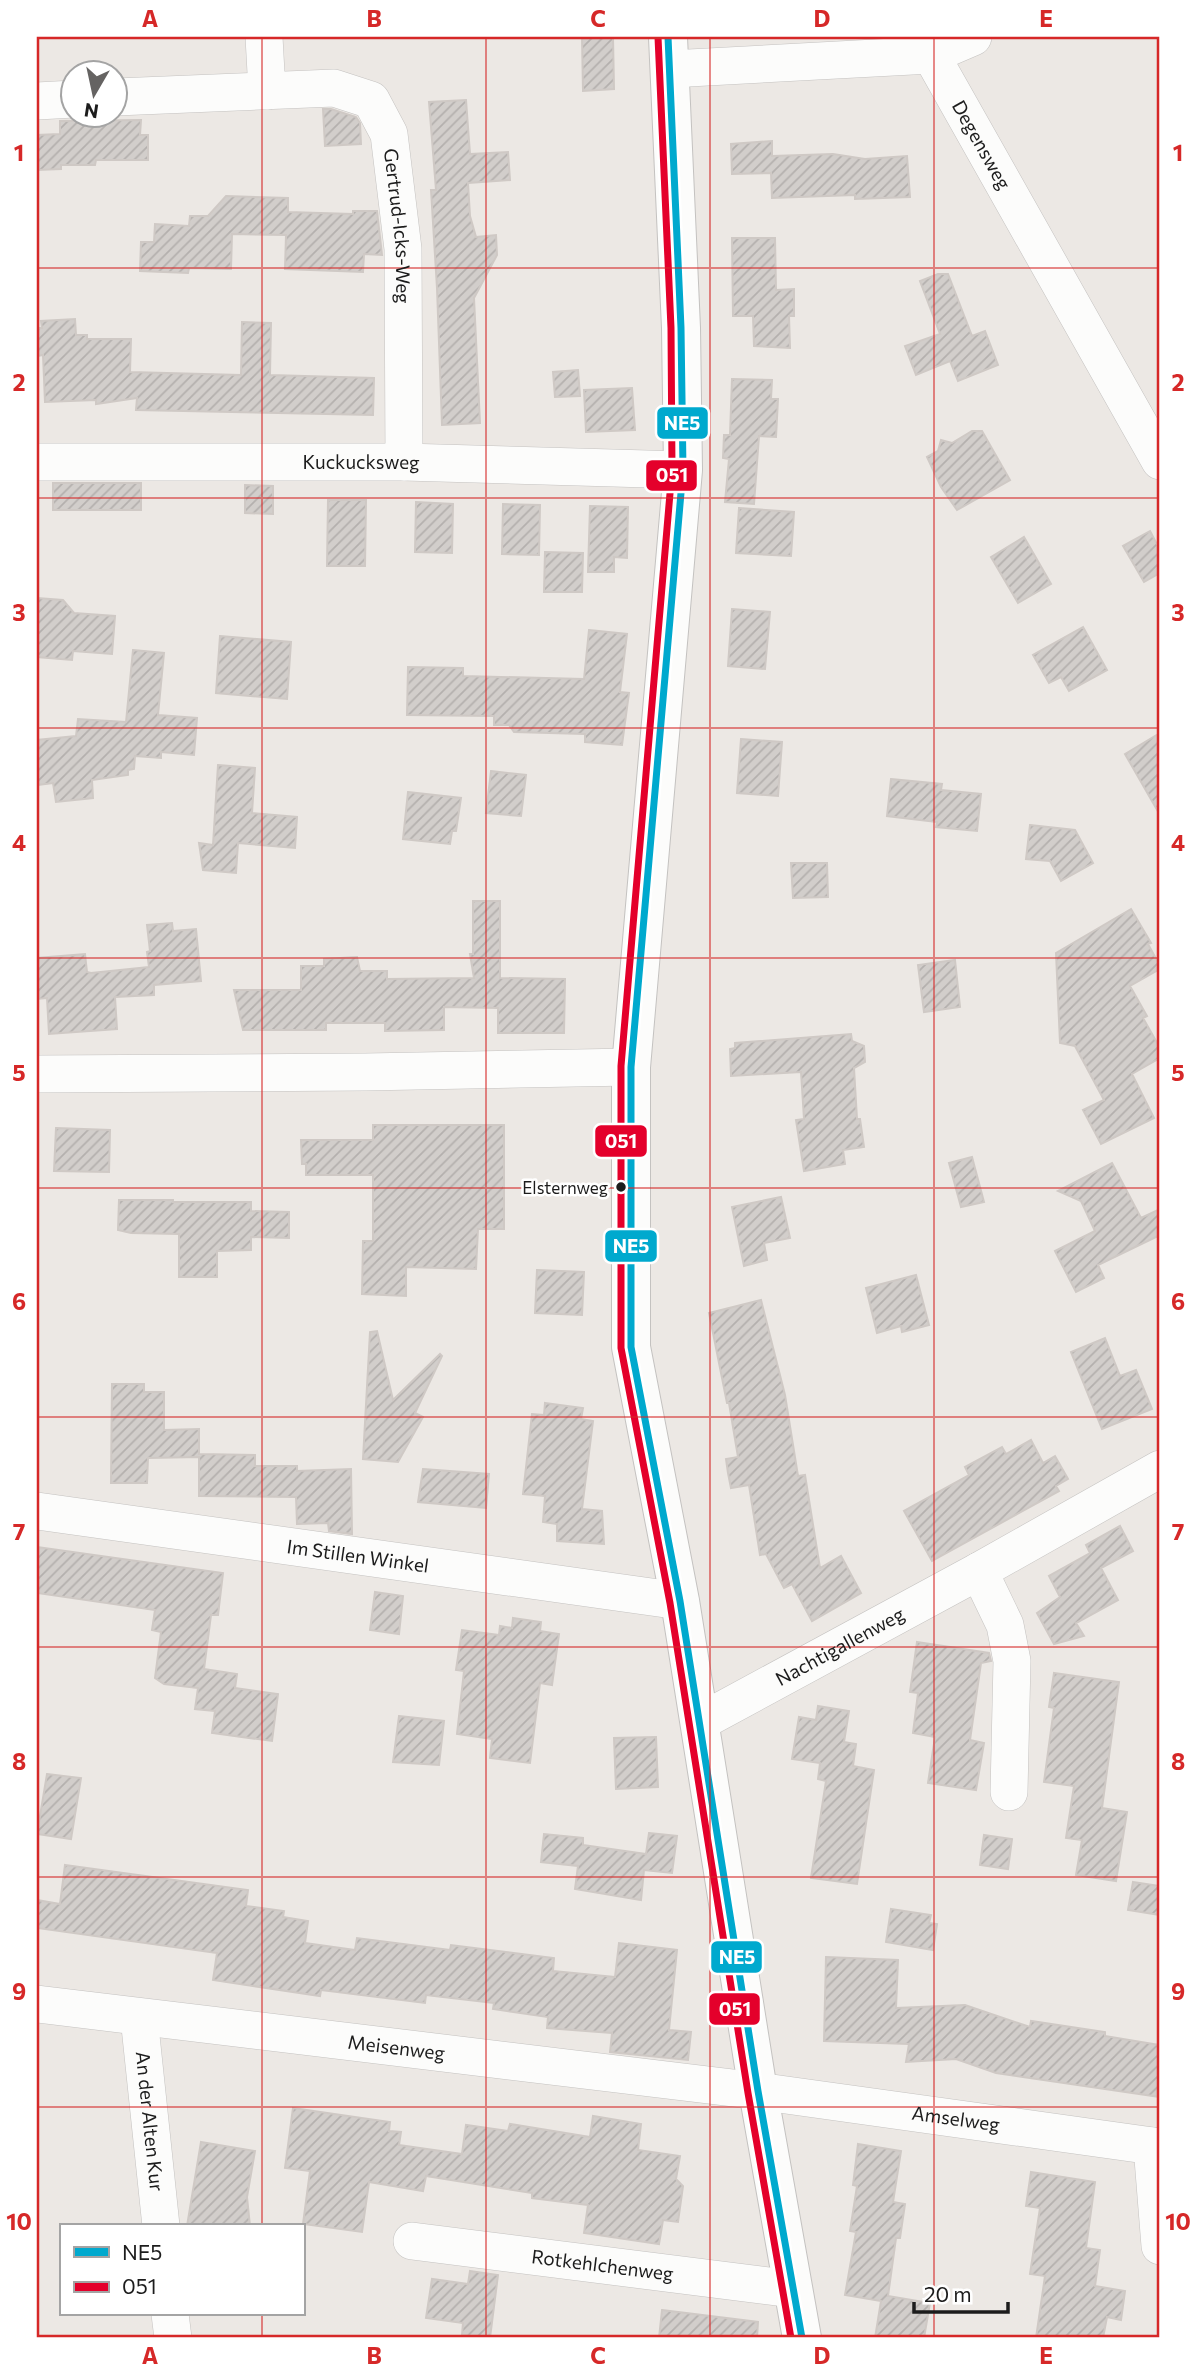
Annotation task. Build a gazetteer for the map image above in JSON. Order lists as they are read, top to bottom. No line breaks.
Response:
{"streets":{"street":["Degensweg","Gertrud-Icks-Weg","Kuckucksweg","Im Stillen Winkel","Nachtigallenweg","Meisenweg","Amselweg","An der Alten Kur","Rotkehlchenweg"]},"crossings":[["Gertrud-Icks-Weg","Kuckucksweg"],["Meisenweg","Amselweg"],["Meisenweg","An der Alten Kur"]],"places":["Elsternweg"],"lines":["transit line NE5","transit line 051"],"legend":["NE5","051"],"scale_bar":"20 m","north":"bottom","grid":{"columns":["A","B","C","D","E"],"rows":["1","2","3","4","5","6","7","8","9","10"]}}
